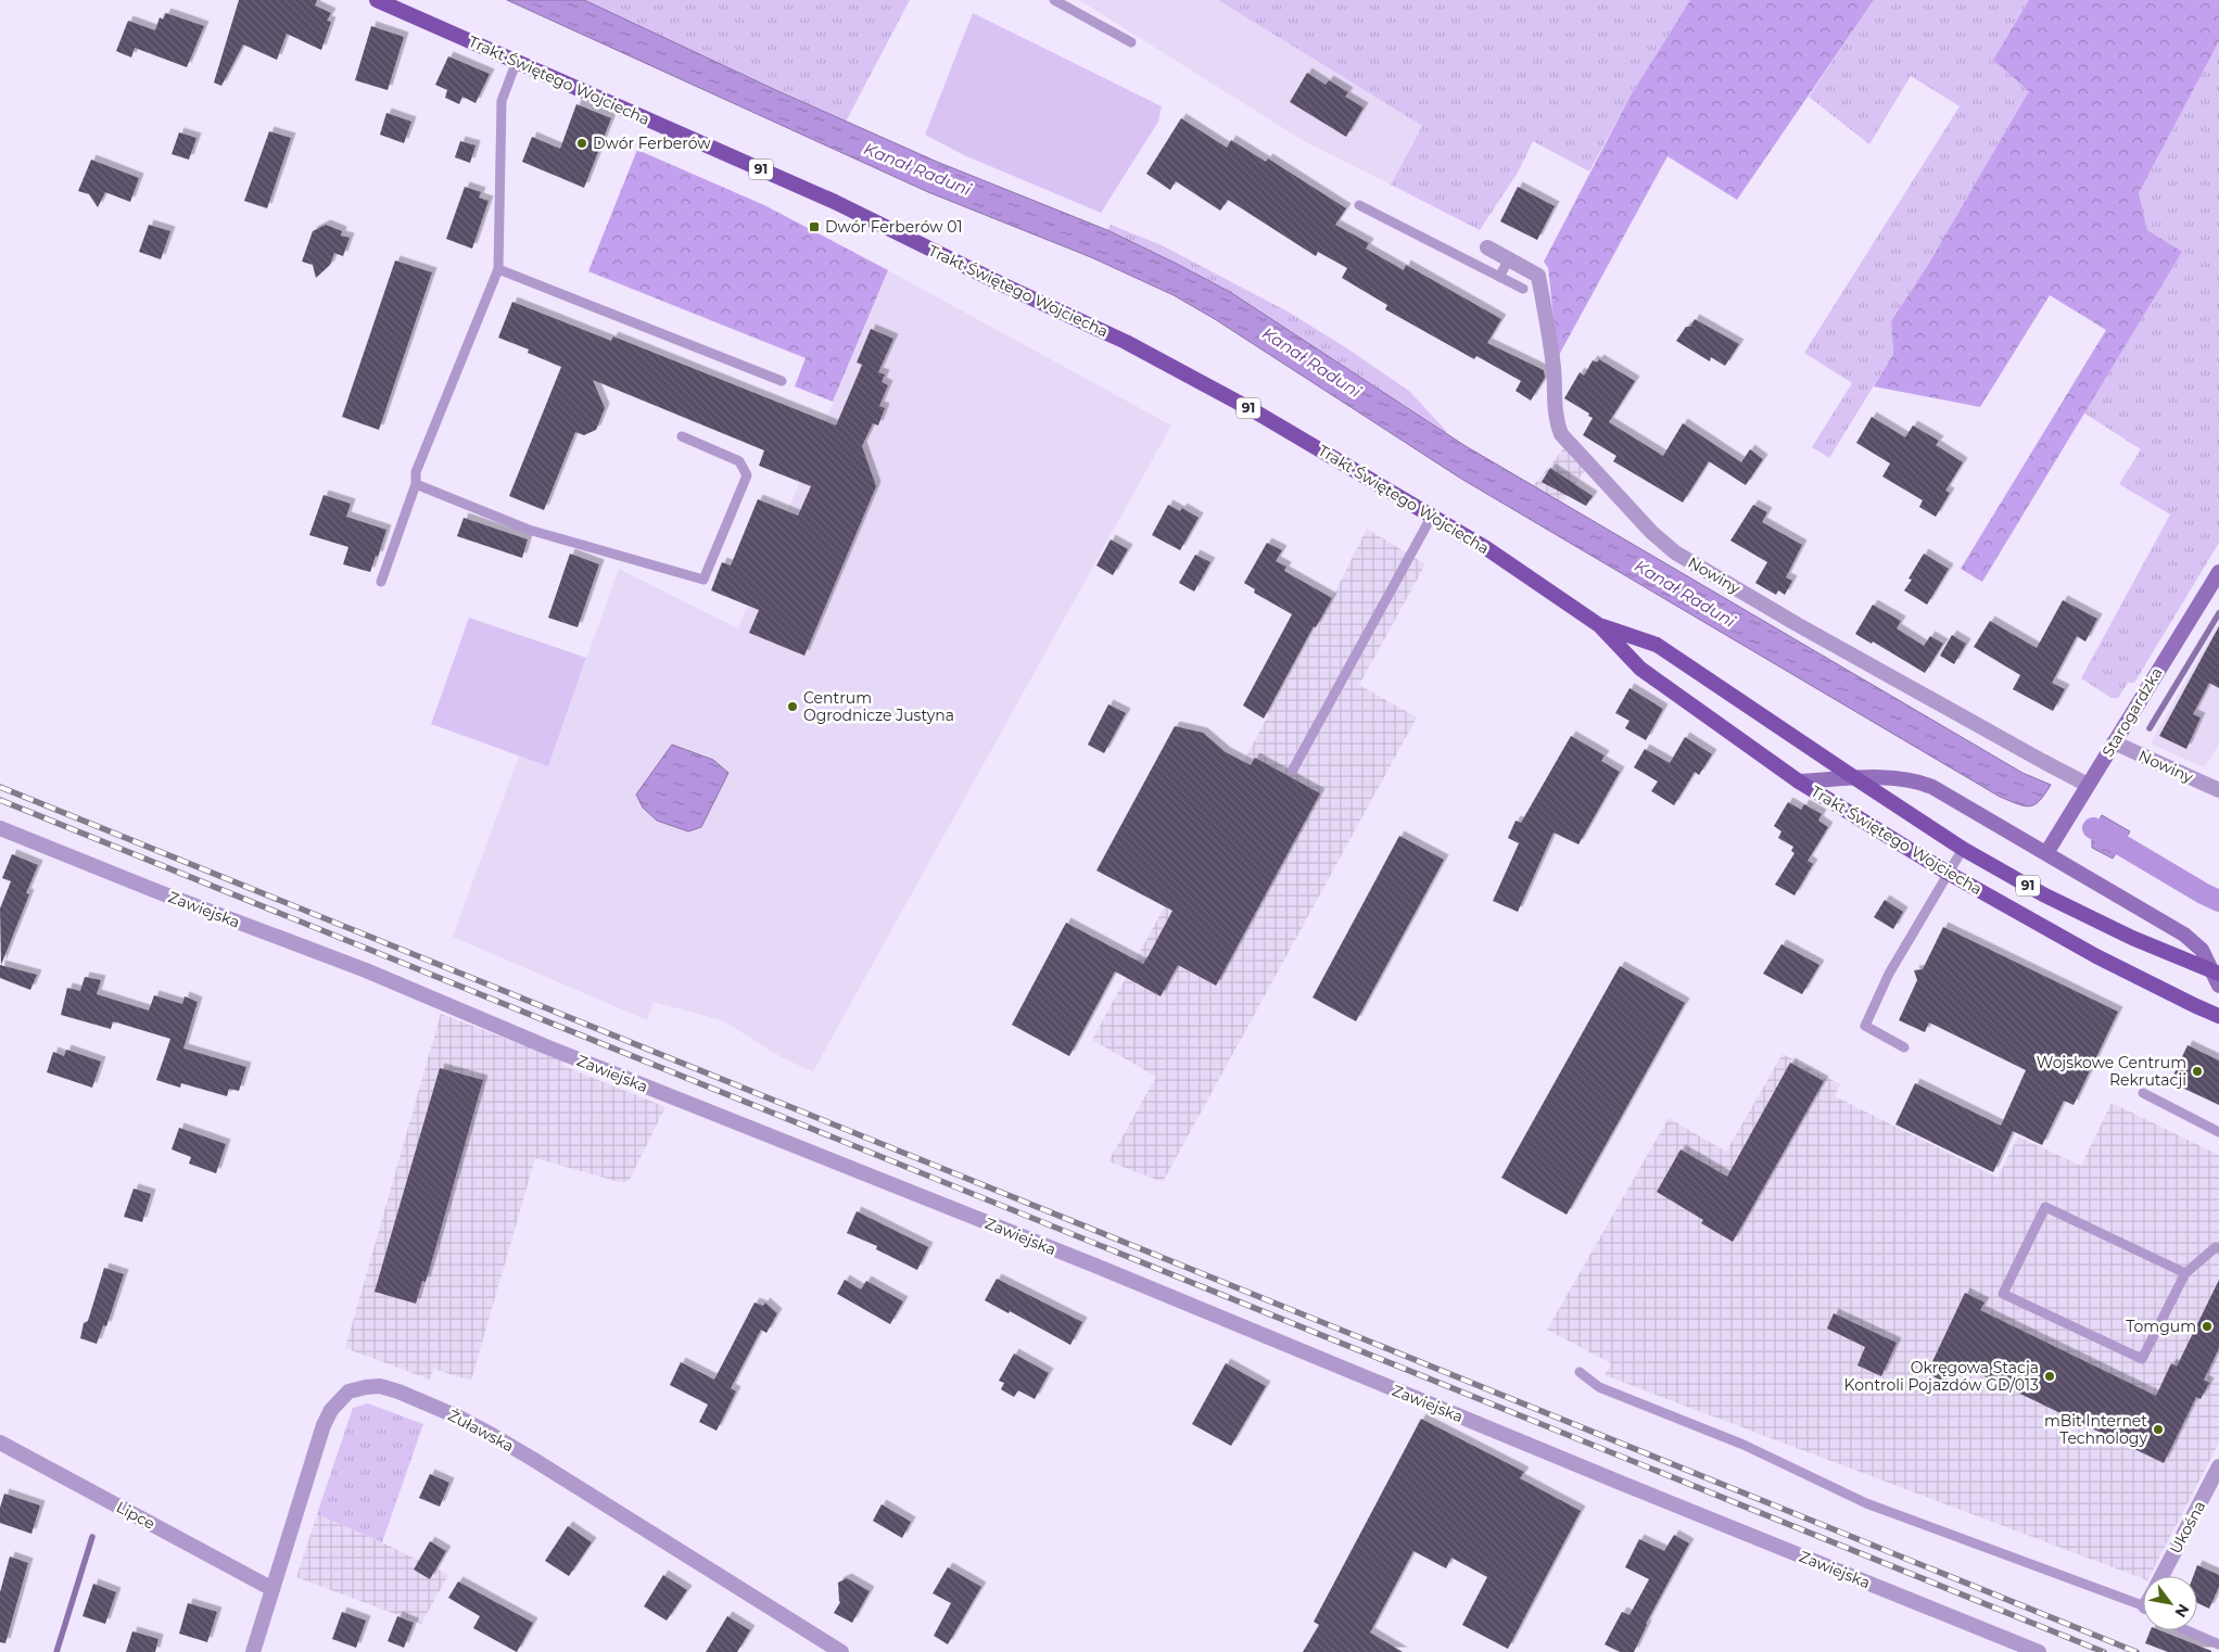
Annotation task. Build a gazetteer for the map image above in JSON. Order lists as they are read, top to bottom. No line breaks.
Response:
{"streets":{"main road":["Trakt Świętego Wojciecha","91","Starogardzka"],"street":["Nowiny","Zawiejska","Żuławska","Lipce","Ukośna"]},"crossings":[["Nowiny","Starogardzka"],["Żuławska","Lipce"]],"water":["Kanał Raduni"],"places":{"other":["Dwór Ferberów","Centrum Ogrodnicze Justyna","Wojskowe Centrum Rekrutacji","Tomgum","Okręgowa Stacja Kontroli Pojazdów GD/013","mBit Internet Technology"],"transit":["Dwór Ferberów 01"]},"north":"bottom right"}
